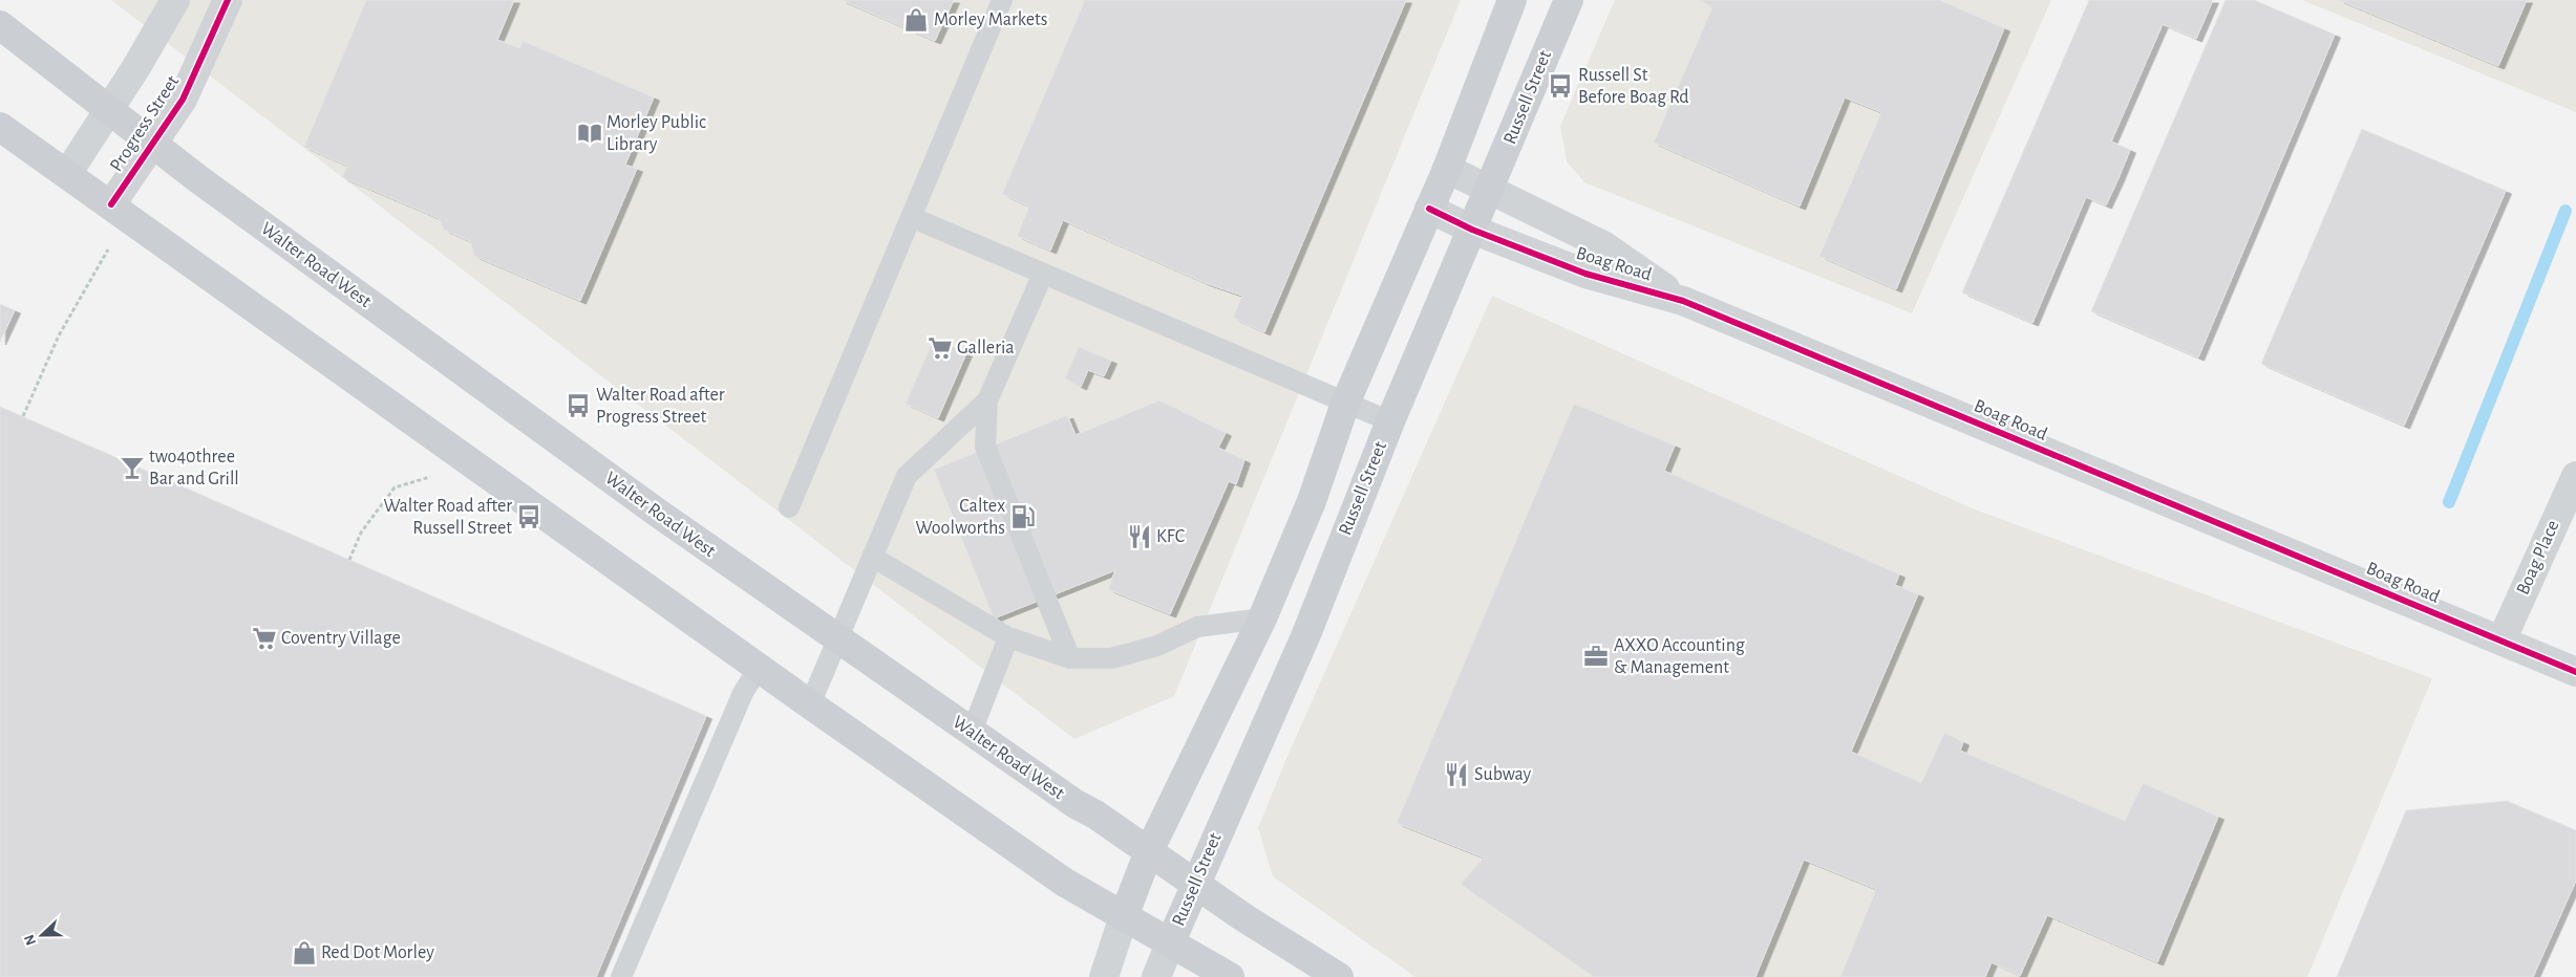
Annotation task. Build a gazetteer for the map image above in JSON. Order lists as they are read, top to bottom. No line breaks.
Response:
{"streets":{"main road":["Russell Street","Walter Road West"],"street":["Progress Street","Boag Road","Boag Place"]},"crossings":[["Russell Street","Boag Road"],["Russell Street","Walter Road West"],["Progress Street","Walter Road West"],["Boag Road","Boag Place"]],"places":{"shop":["Morley Markets","Red Dot Morley"],"bus stop":["Russell St Before Boag Rd","Walter Road after Progress Street","Walter Road after Russell Street"],"library":["Morley Public Library"],"supermarket":["Galleria","Coventry Village"],"bar":["two40three Bar and Grill"],"fuel station":["Caltex Woolworths"],"restaurant":["KFC","Subway"],"office":["AXXO Accounting & Management"]},"north":"left"}
